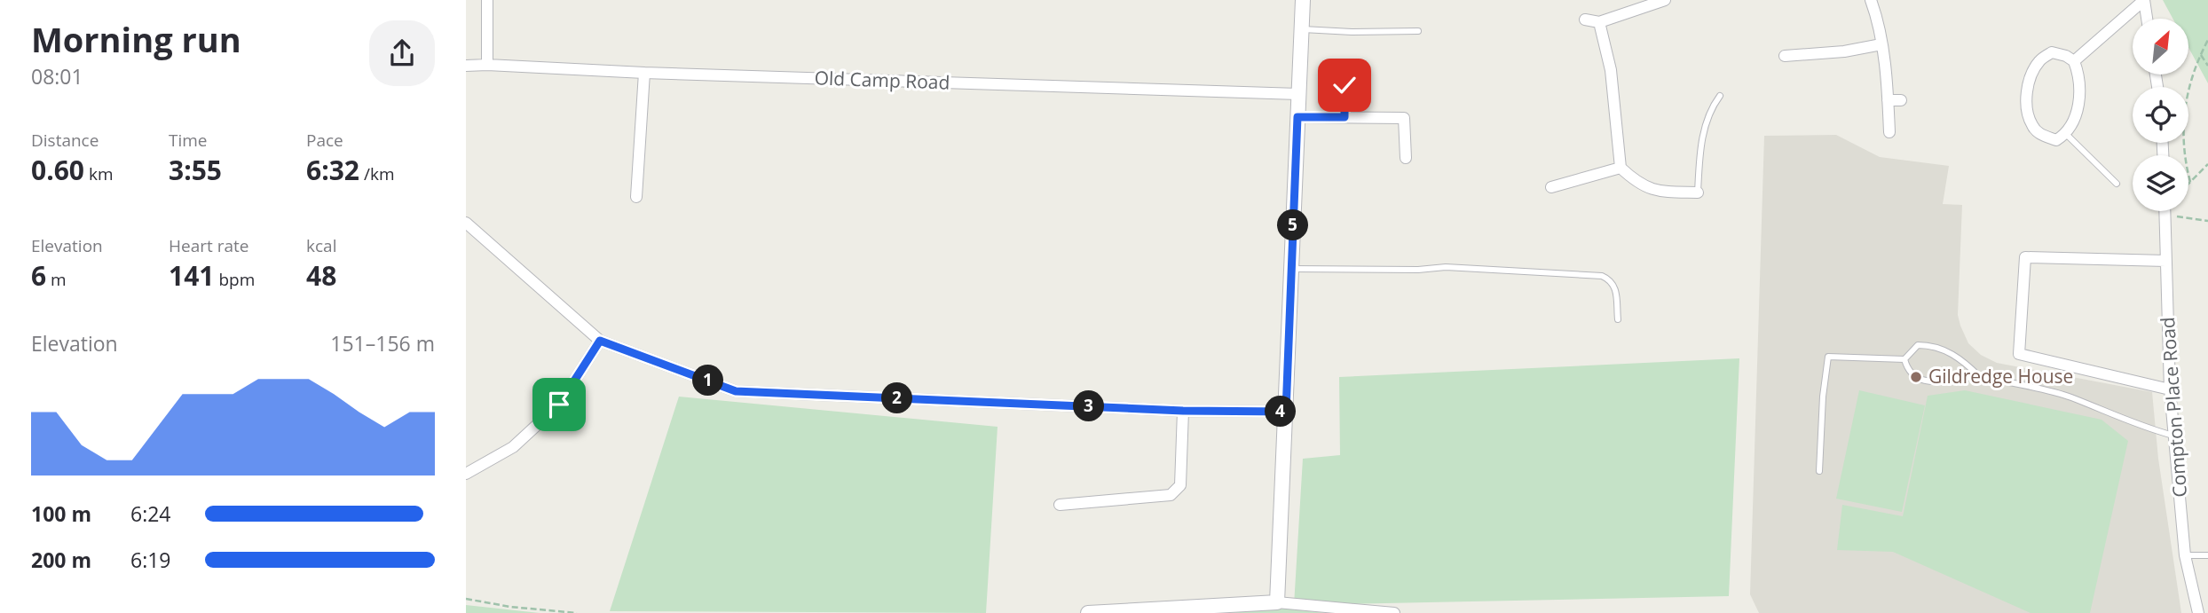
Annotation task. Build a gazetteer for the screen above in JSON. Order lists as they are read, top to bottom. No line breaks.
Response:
{"streets":{"street":["Old Camp Road","Compton Place Road"]},"places":["Gildredge House"],"north":"top right","page":{"heading":["Morning run","08:01"],"stats":[["Distance","0.60 km"],["Time","3:55"],["Pace","6:32 /km"],["Elevation","6 m"],["Heart rate","141 bpm"],["kcal","48"]],"pins":["5","1","2","3","4"],"chart":["Elevation","151–156 m"],"list":[{"name":"100 m","note":"6:24"},{"name":"200 m","note":"6:19"}]}}
